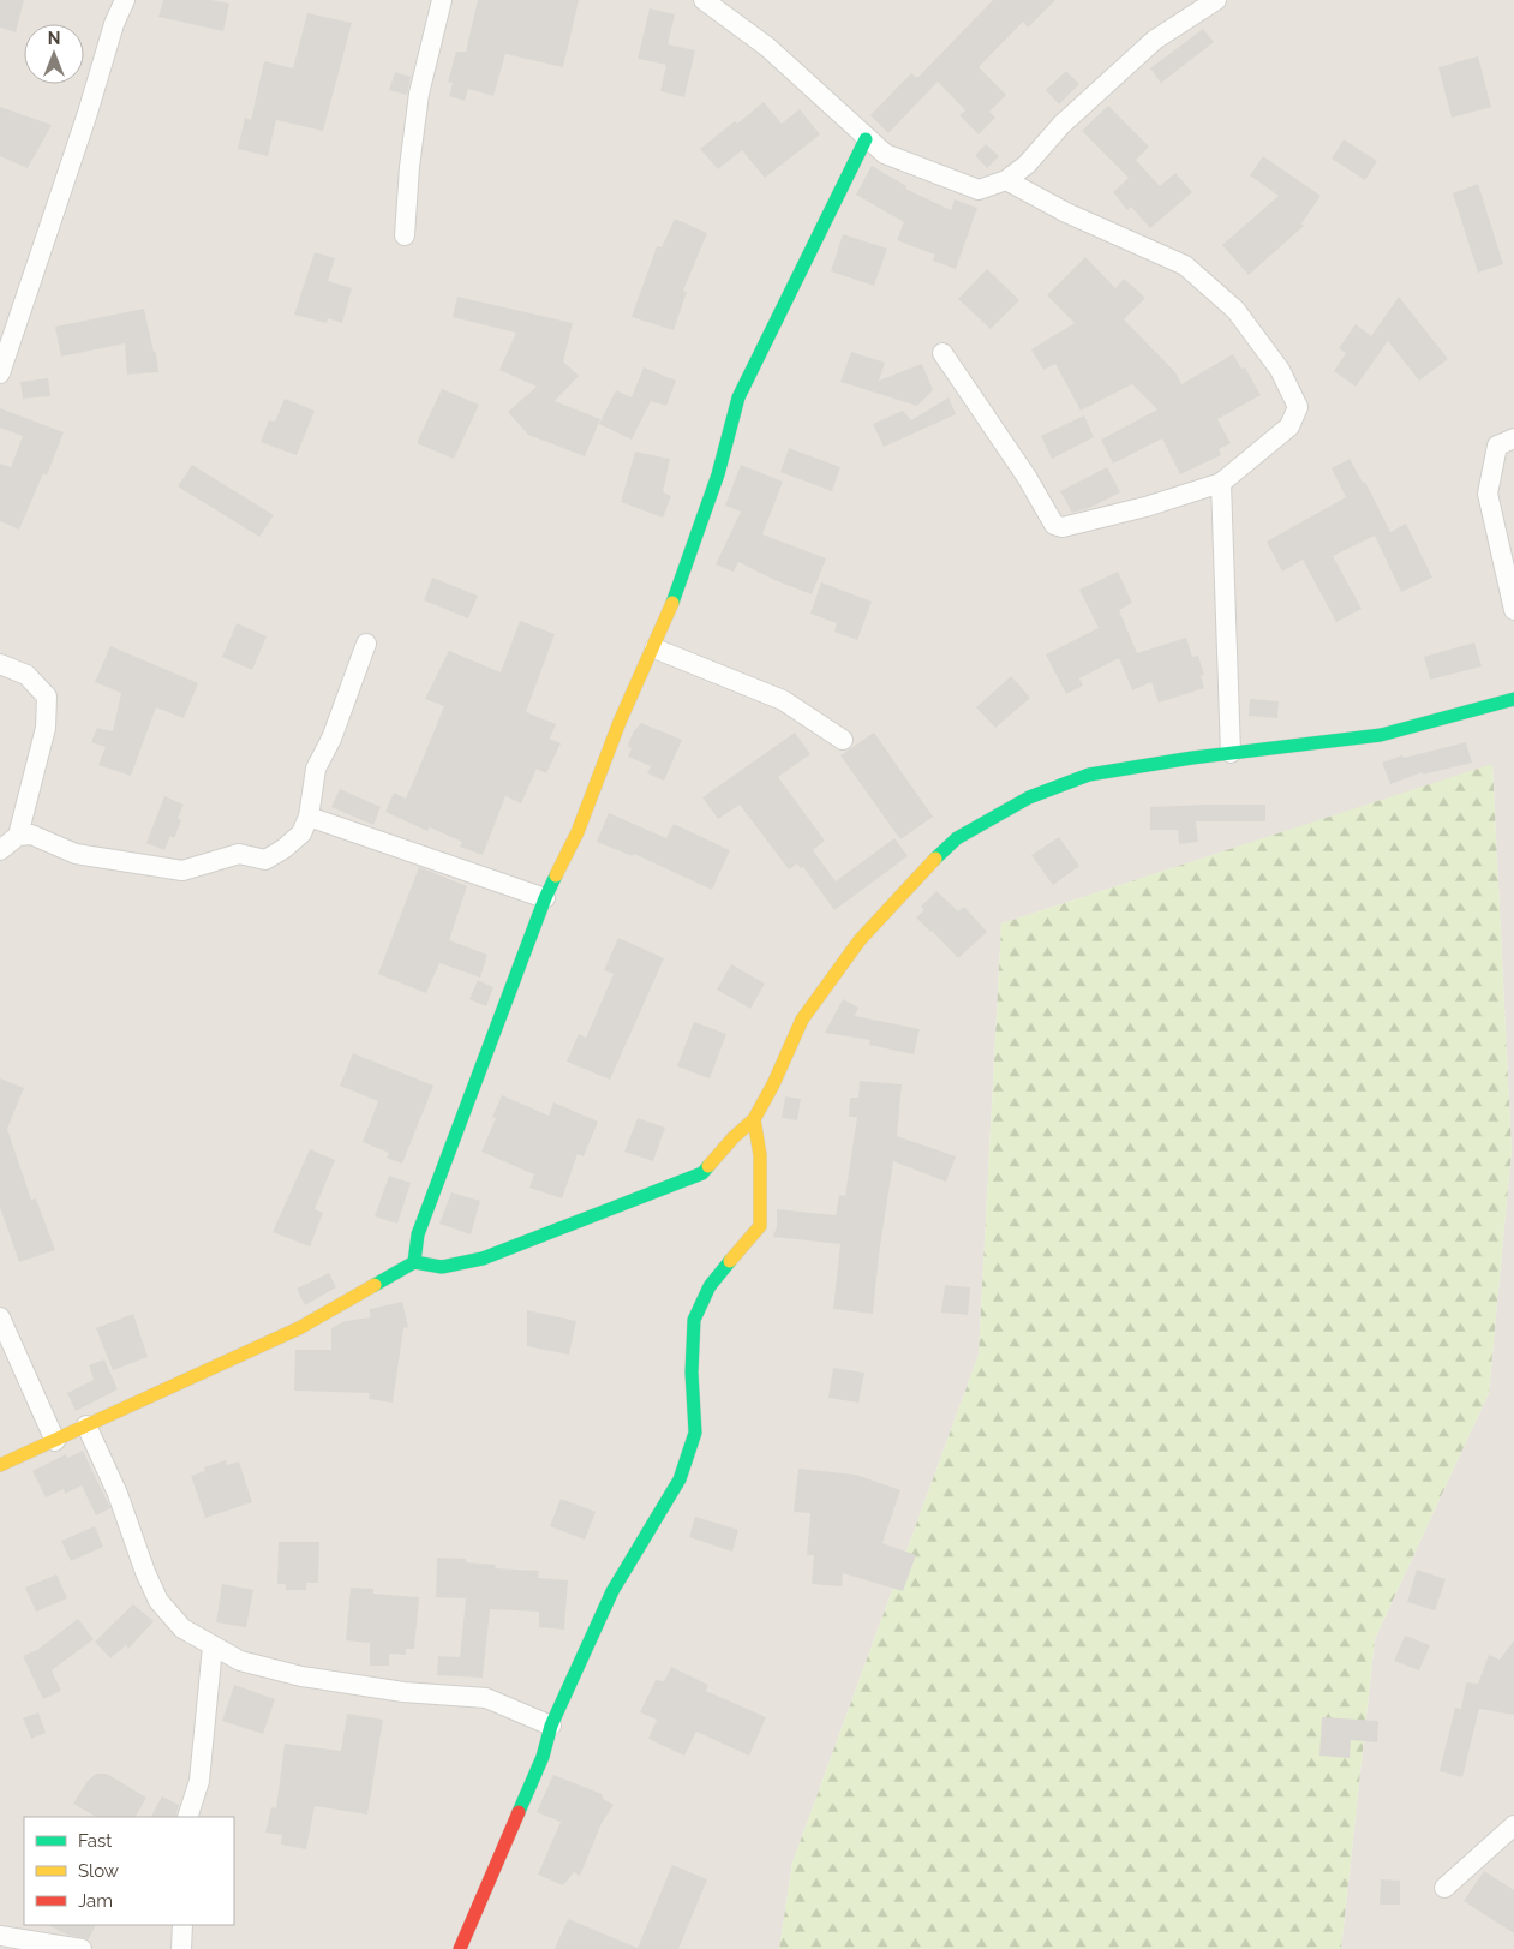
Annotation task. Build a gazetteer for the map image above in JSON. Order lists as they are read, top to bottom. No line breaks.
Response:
{"legend":["Fast","Slow","Jam"],"north":"top"}
